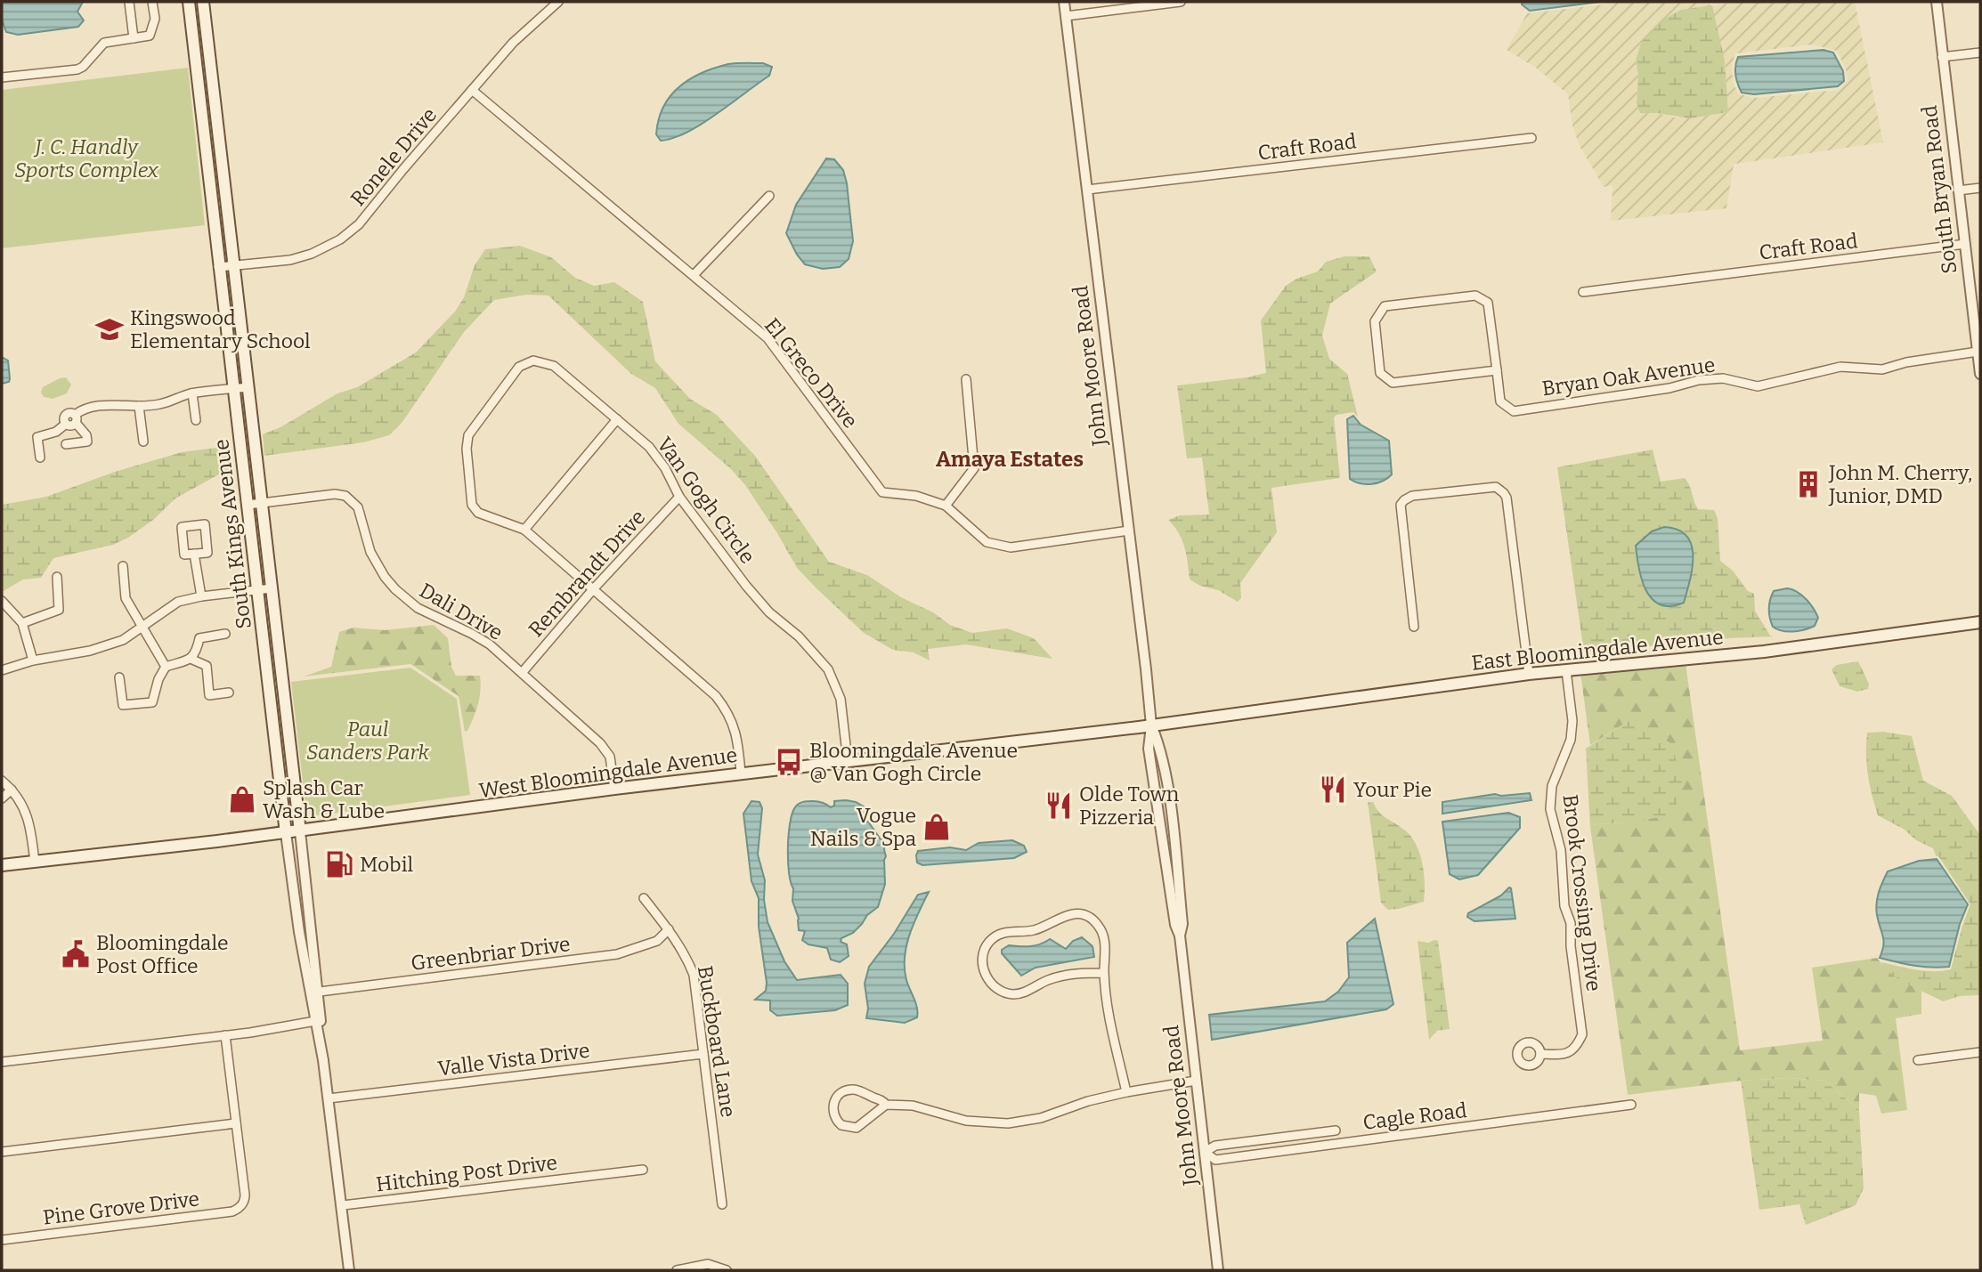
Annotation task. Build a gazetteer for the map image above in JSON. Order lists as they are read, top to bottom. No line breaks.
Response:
{"streets":{"main road":["South Kings Avenue","East Bloomingdale Avenue","West Bloomingdale Avenue"],"street":["Craft Road","Ronele Drive","South Bryan Road","John Moore Road","El Greco Drive","Bryan Oak Avenue","Van Gogh Circle","Rembrandt Drive","Dali Drive","Brook Crossing Drive","Greenbriar Drive","Buckboard Lane","Valle Vista Drive","Cagle Road","Hitching Post Drive","Pine Grove Drive"]},"crossings":[["Craft Road","South Bryan Road"],["Craft Road","John Moore Road"],["Ronele Drive","El Greco Drive"],["Ronele Drive","South Kings Avenue"],["South Bryan Road","Bryan Oak Avenue"],["John Moore Road","El Greco Drive"],["John Moore Road","West Bloomingdale Avenue"],["John Moore Road","Cagle Road"],["Van Gogh Circle","Rembrandt Drive"],["Van Gogh Circle","West Bloomingdale Avenue"],["South Kings Avenue","Dali Drive"],["South Kings Avenue","West Bloomingdale Avenue"],["South Kings Avenue","Greenbriar Drive"],["South Kings Avenue","Valle Vista Drive"],["South Kings Avenue","Hitching Post Drive"],["Rembrandt Drive","Dali Drive"],["Dali Drive","West Bloomingdale Avenue"],["East Bloomingdale Avenue","West Bloomingdale Avenue"],["East Bloomingdale Avenue","Brook Crossing Drive"],["Greenbriar Drive","Buckboard Lane"],["Buckboard Lane","Valle Vista Drive"]],"districts":["Amaya Estates"],"parks":["J. C. Handly Sports Complex","Paul Sanders Park"],"places":{"school or university":["Kingswood Elementary School"],"building":["John M. Cherry, Junior, DMD"],"bus stop":["Bloomingdale Avenue @ Van Gogh Circle"],"restaurant":["Your Pie","Olde Town Pizzeria"],"shop":["Splash Car Wash & Lube","Vogue Nails & Spa"],"fuel station":["Mobil"],"public building":["Bloomingdale Post Office"]}}
